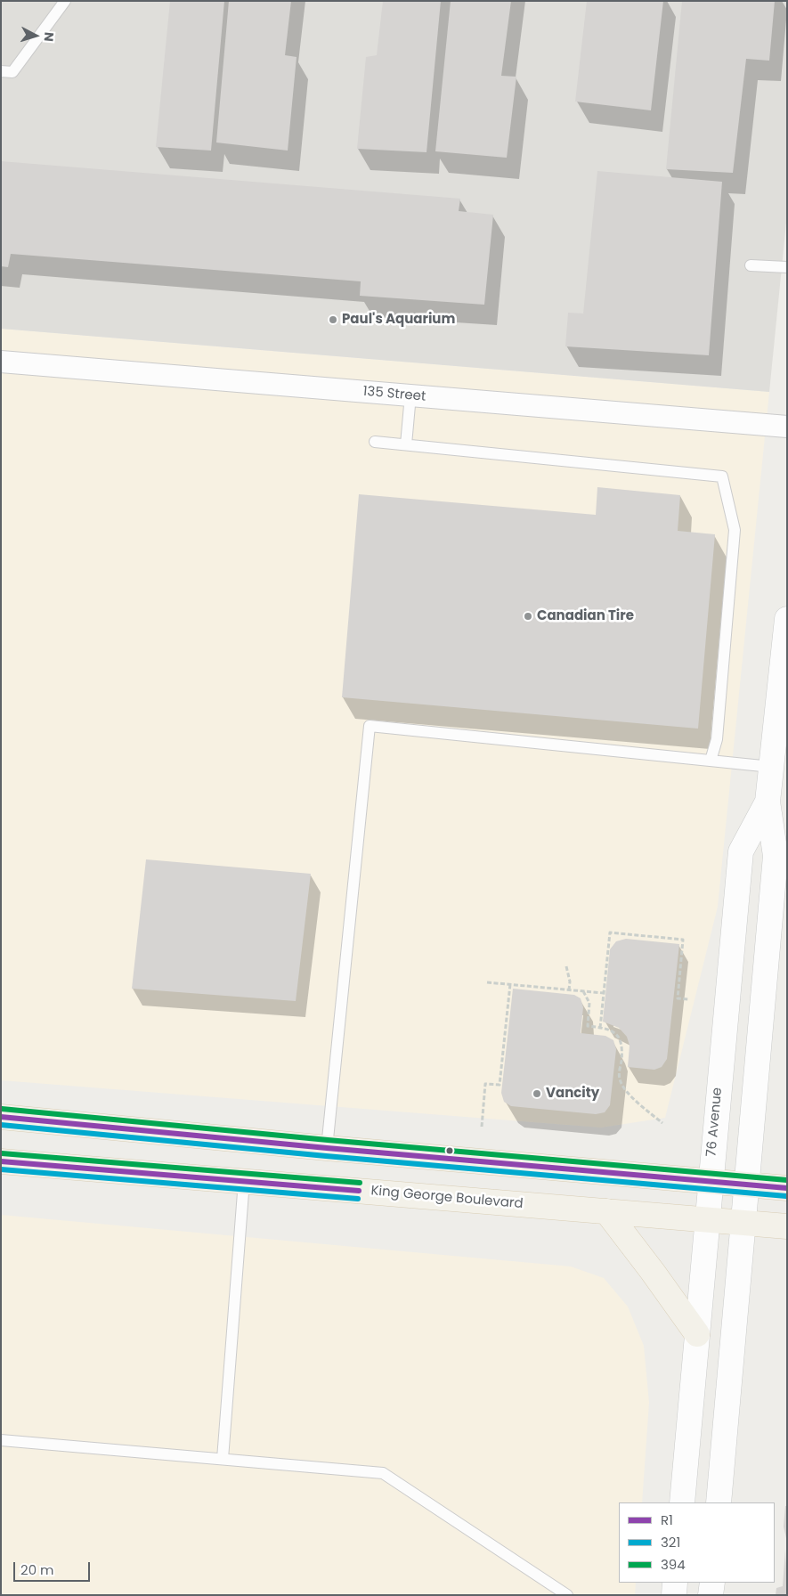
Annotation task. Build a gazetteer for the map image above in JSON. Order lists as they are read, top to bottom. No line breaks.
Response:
{"streets":{"main road":["76 Avenue","King George Boulevard"],"street":["135 Street"]},"crossings":[["76 Avenue","King George Boulevard"]],"places":["Paul's Aquarium","Canadian Tire","Vancity"],"lines":["transit line 394","transit line R1","transit line 321"],"legend":["R1","321","394"],"scale_bar":"20 m","north":"right"}
